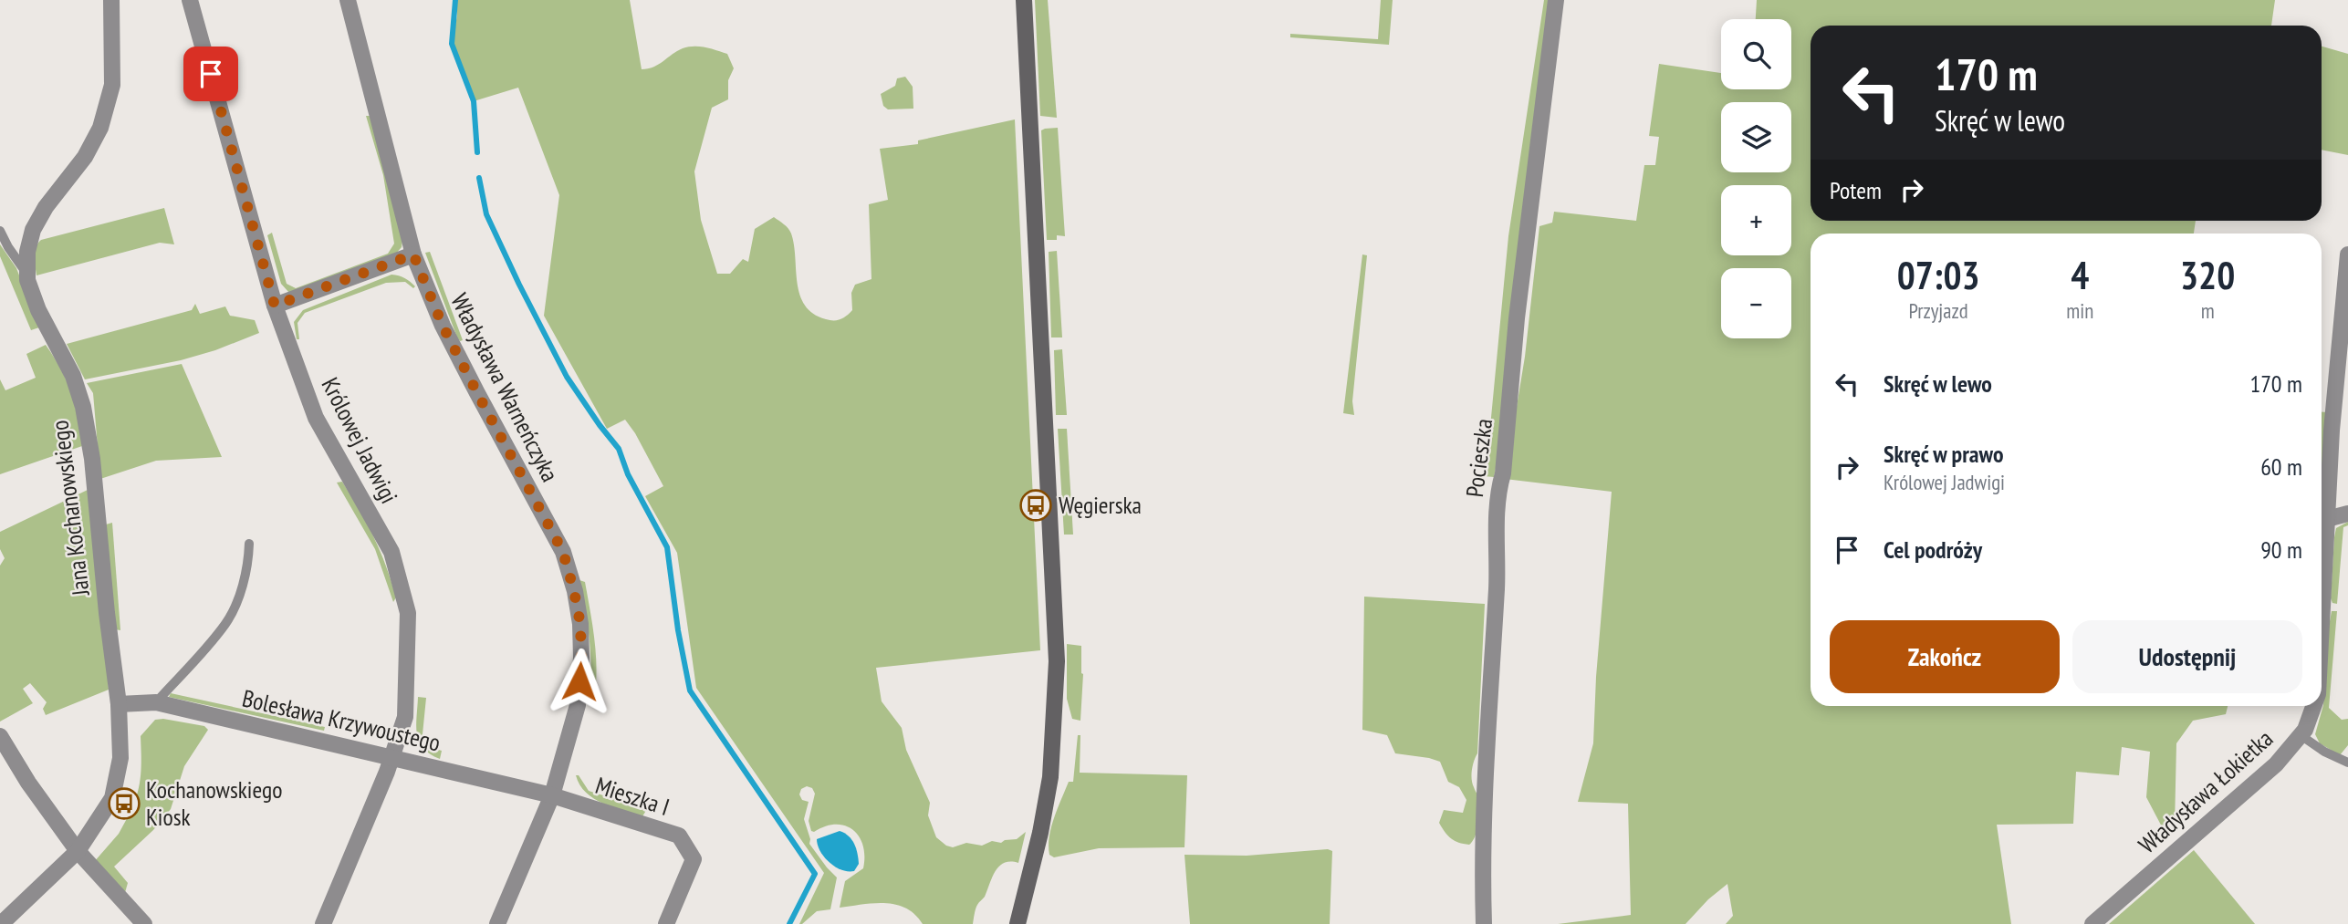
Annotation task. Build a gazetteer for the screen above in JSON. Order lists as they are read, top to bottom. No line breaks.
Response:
{"streets":{"street":["Władysława Warneńczyka","Królowej Jadwigi","Pocieszka","Jana Kochanowskiego","Bolesława Krzywoustego","Władysława Łokietka","Mieszka I"]},"crossings":[["Władysława Warneńczyka","Bolesława Krzywoustego"],["Władysława Warneńczyka","Mieszka I"],["Królowej Jadwigi","Bolesława Krzywoustego"],["Jana Kochanowskiego","Bolesława Krzywoustego"],["Bolesława Krzywoustego","Mieszka I"]],"places":{"bus stop":["Węgierska","Kochanowskiego Kiosk"]},"page":{"map_buttons":["+","−"],"turn":["170 m","Skręć w lewo"],"then":"Potem","eta":["07:03","Przyjazd","4","min","320","m"],"list":[{"name":"Skręć w lewo","value":"170 m"},{"name":"Skręć w prawo","note":"Królowej Jadwigi","value":"60 m"},{"name":"Cel podróży","value":"90 m"}],"buttons":["Zakończ","Udostępnij"]}}
